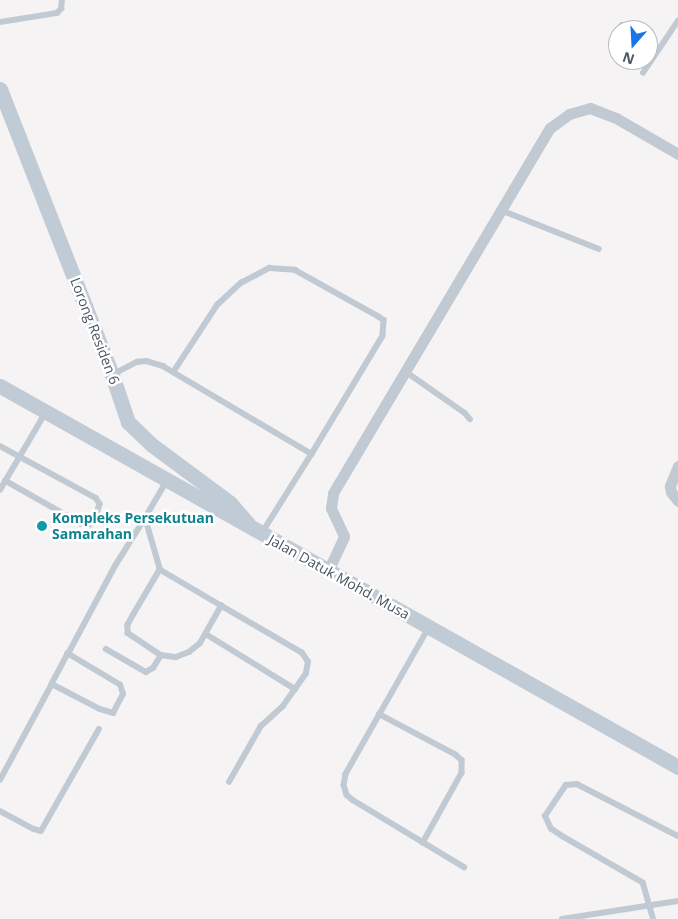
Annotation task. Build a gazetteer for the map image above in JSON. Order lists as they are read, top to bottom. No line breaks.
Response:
{"streets":{"main road":["Lorong Residen 6","Jalan Datuk Mohd. Musa"]},"crossings":[["Lorong Residen 6","Jalan Datuk Mohd. Musa"]],"places":["Kompleks Persekutuan Samarahan"],"north":"bottom"}
